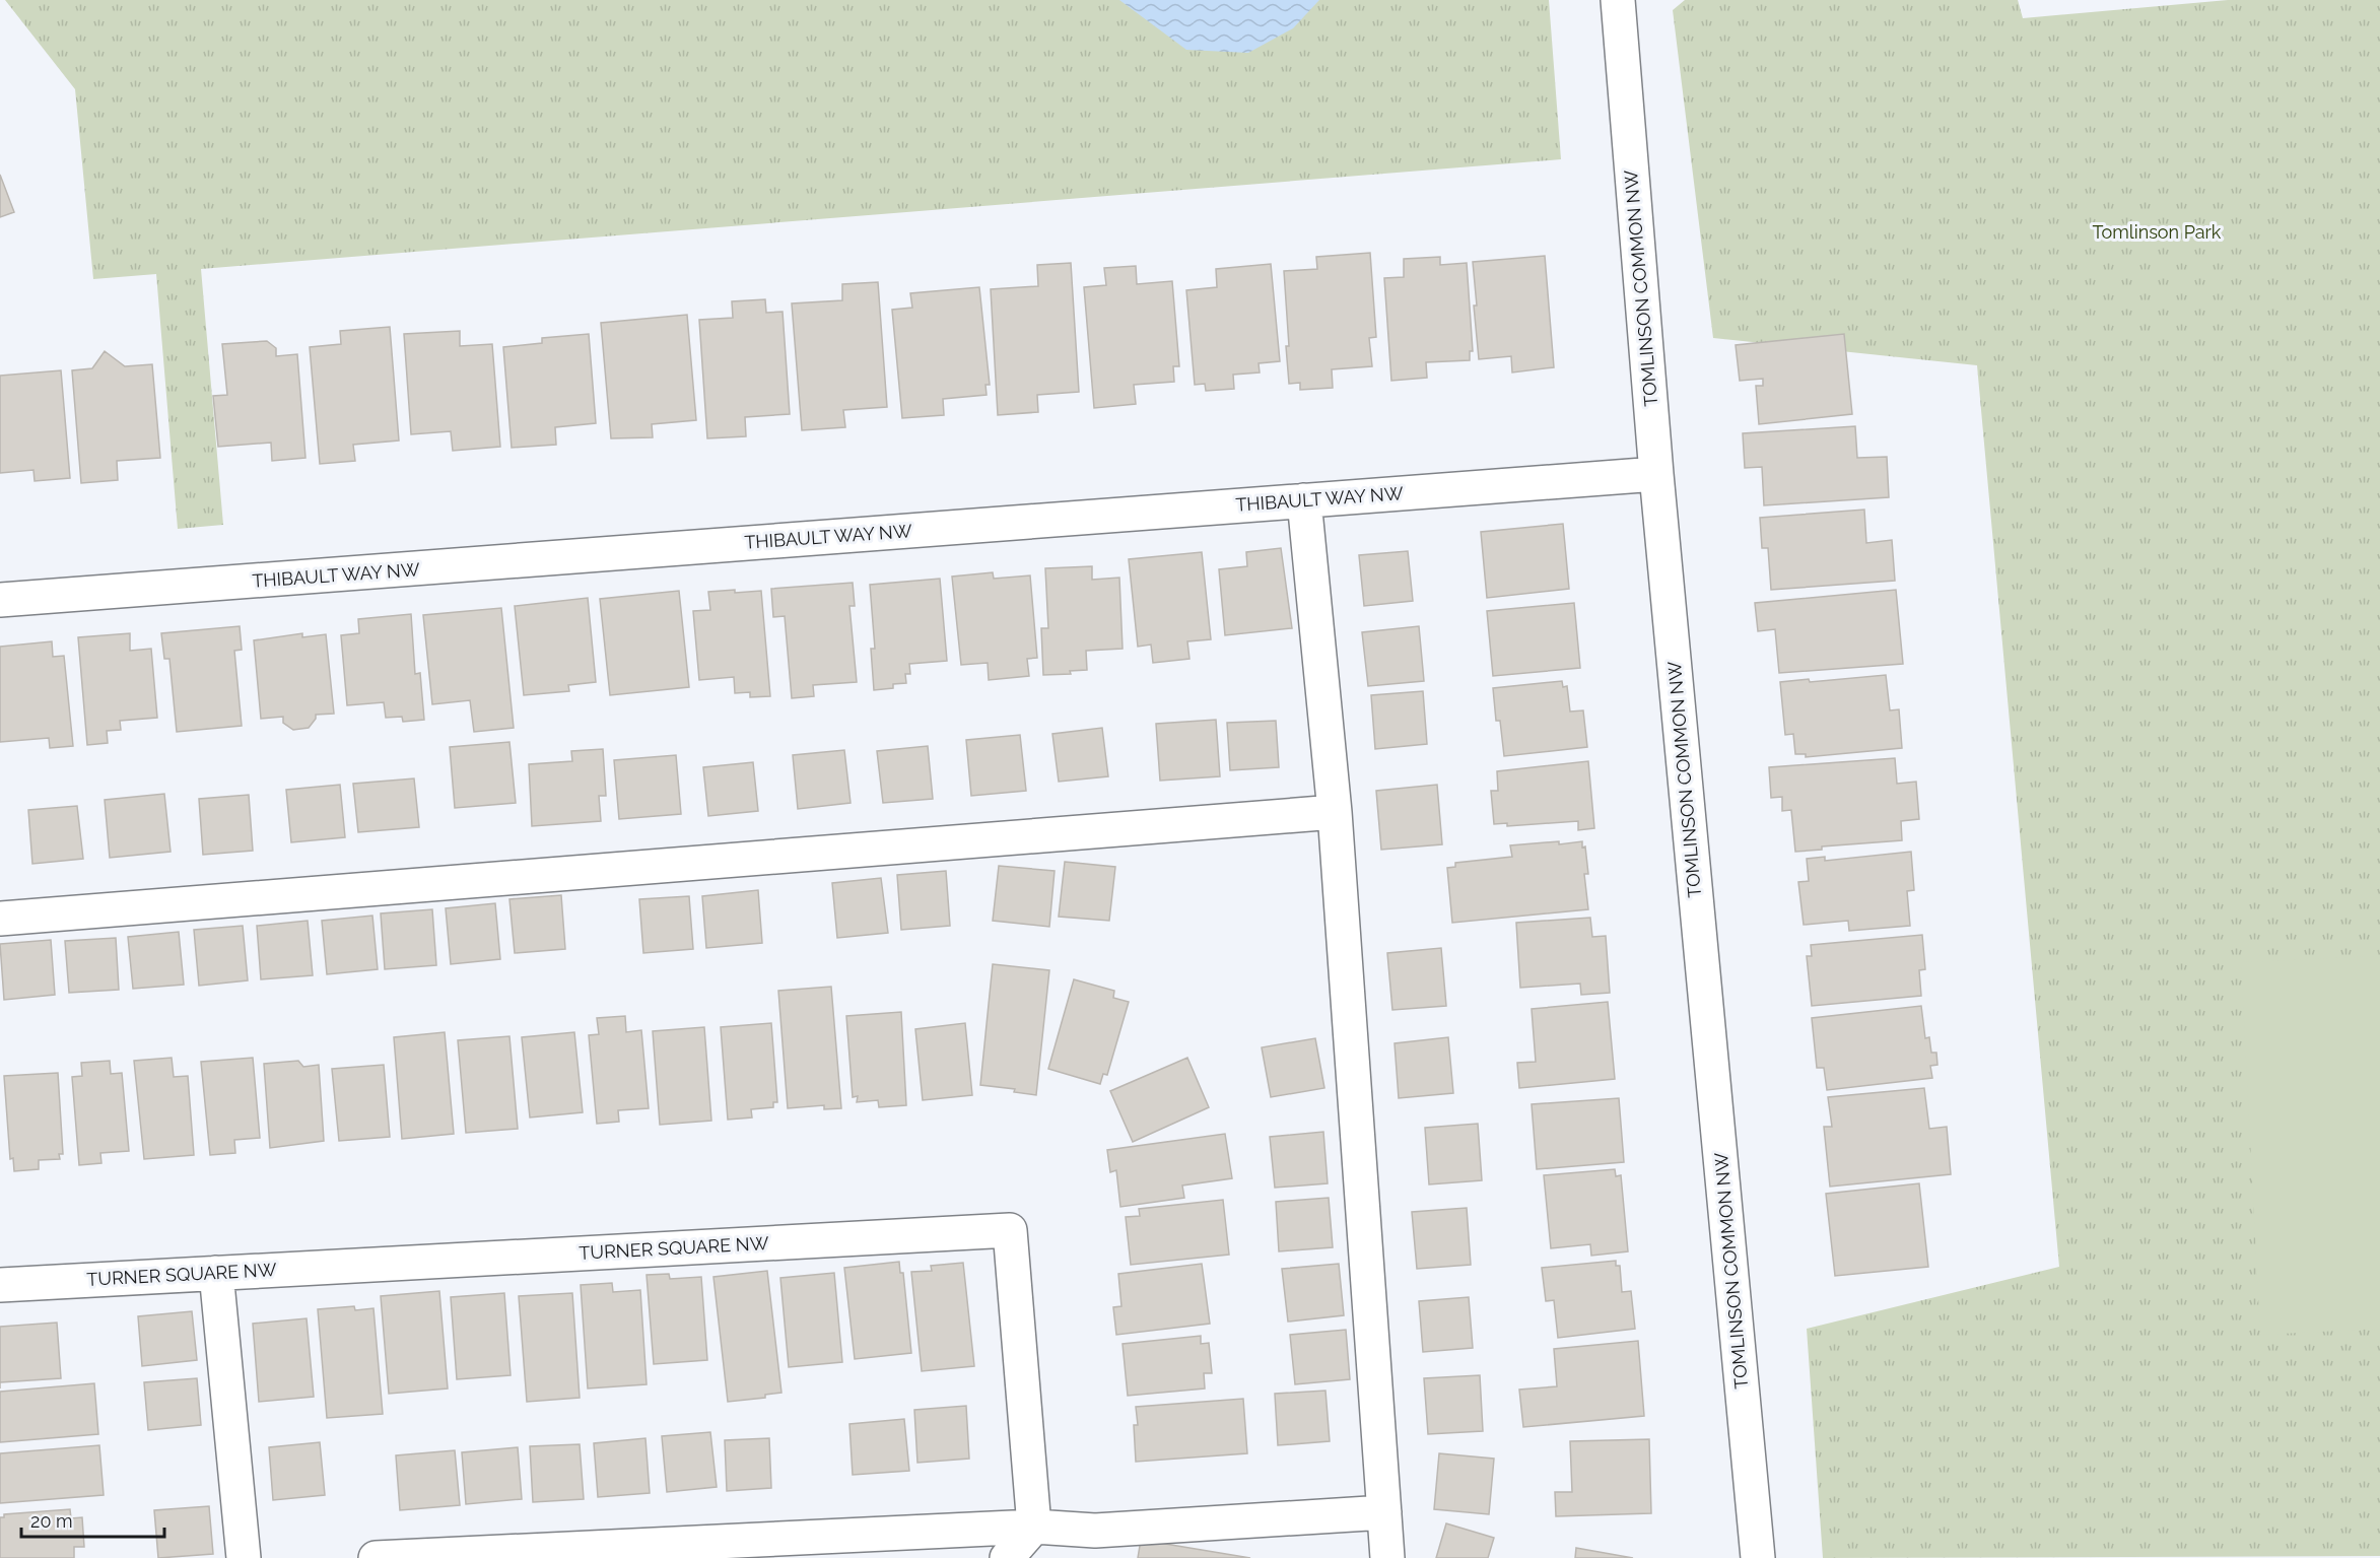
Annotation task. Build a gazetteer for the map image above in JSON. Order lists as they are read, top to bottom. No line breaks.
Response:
{"streets":{"street":["TOMLINSON COMMON NW","THIBAULT WAY NW","TURNER SQUARE NW"]},"crossings":[["TOMLINSON COMMON NW","THIBAULT WAY NW"]],"parks":["Tomlinson Park"],"scale_bar":"20 m"}
